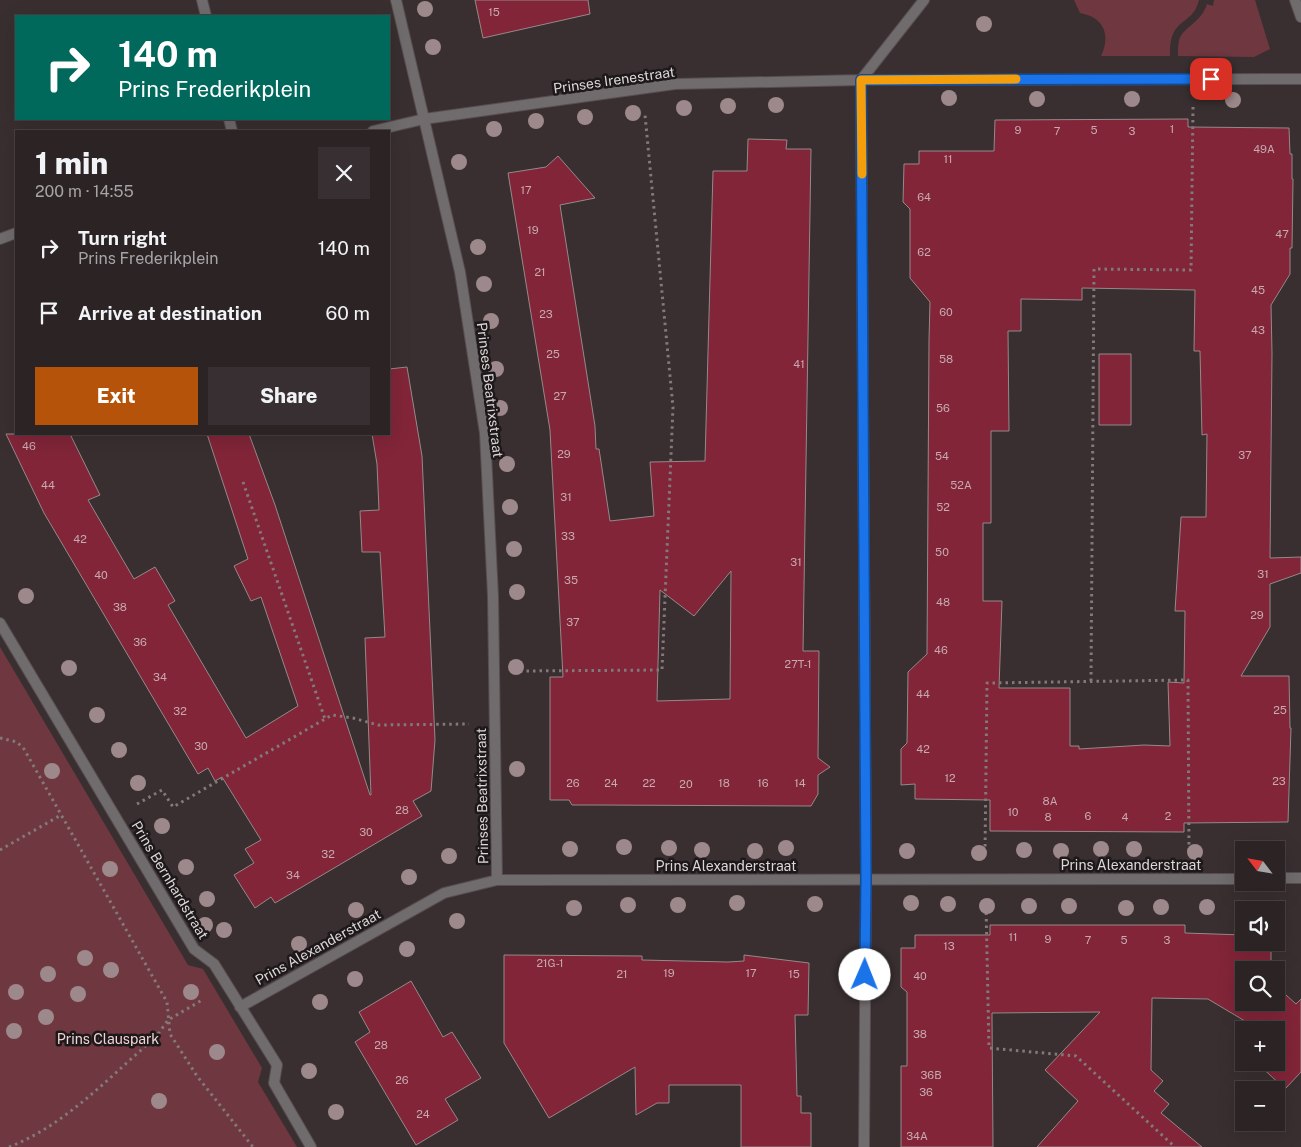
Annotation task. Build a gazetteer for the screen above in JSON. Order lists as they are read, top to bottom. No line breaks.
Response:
{"streets":{"street":["Prinses Irenestraat","Prinses Beatrixstraat","Prins Alexanderstraat","Prins Bernhardstraat"]},"crossings":[["Prinses Irenestraat","Prinses Beatrixstraat"],["Prinses Beatrixstraat","Prins Alexanderstraat"],["Prins Alexanderstraat","Prins Bernhardstraat"]],"parks":["Prins Clauspark"],"house_numbers":["15","1","9","5","7","3","49A","11","17","64","19","47","62","21","45","60","23","43","25","58","41","27","56","46","29","37","54","44","52A","31","52","33","42","50","31","31","40","35","48","38","29","37","36","46","27T-1","34","44","25","32","30","42","12","23","26","24","22","18","16","14","20","8A","28","10","6","2","8","4","30","32","34","11","9","7","5","3","13","21G-1","19","17","21","15","40","38","28","36B","26","36","24","34A"],"north":"top left","page":{"turn":["140 m","Prins Frederikplein"],"heading":["1 min","200 m · 14:55"],"list":[{"name":"Turn right","note":"Prins Frederikplein","value":"140 m"},{"name":"Arrive at destination","value":"60 m"}],"buttons":["Exit","Share"],"map_buttons":["+","−"]}}
